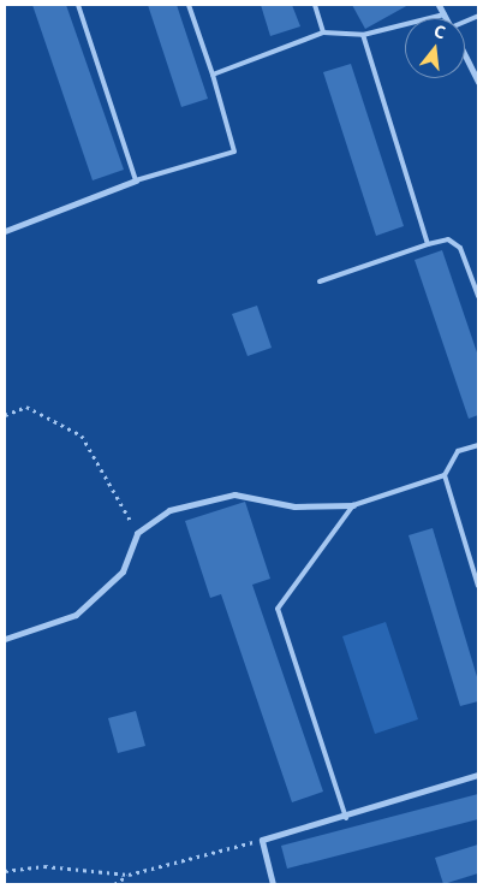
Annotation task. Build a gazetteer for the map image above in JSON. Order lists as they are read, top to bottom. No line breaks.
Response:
{"north":"top"}
